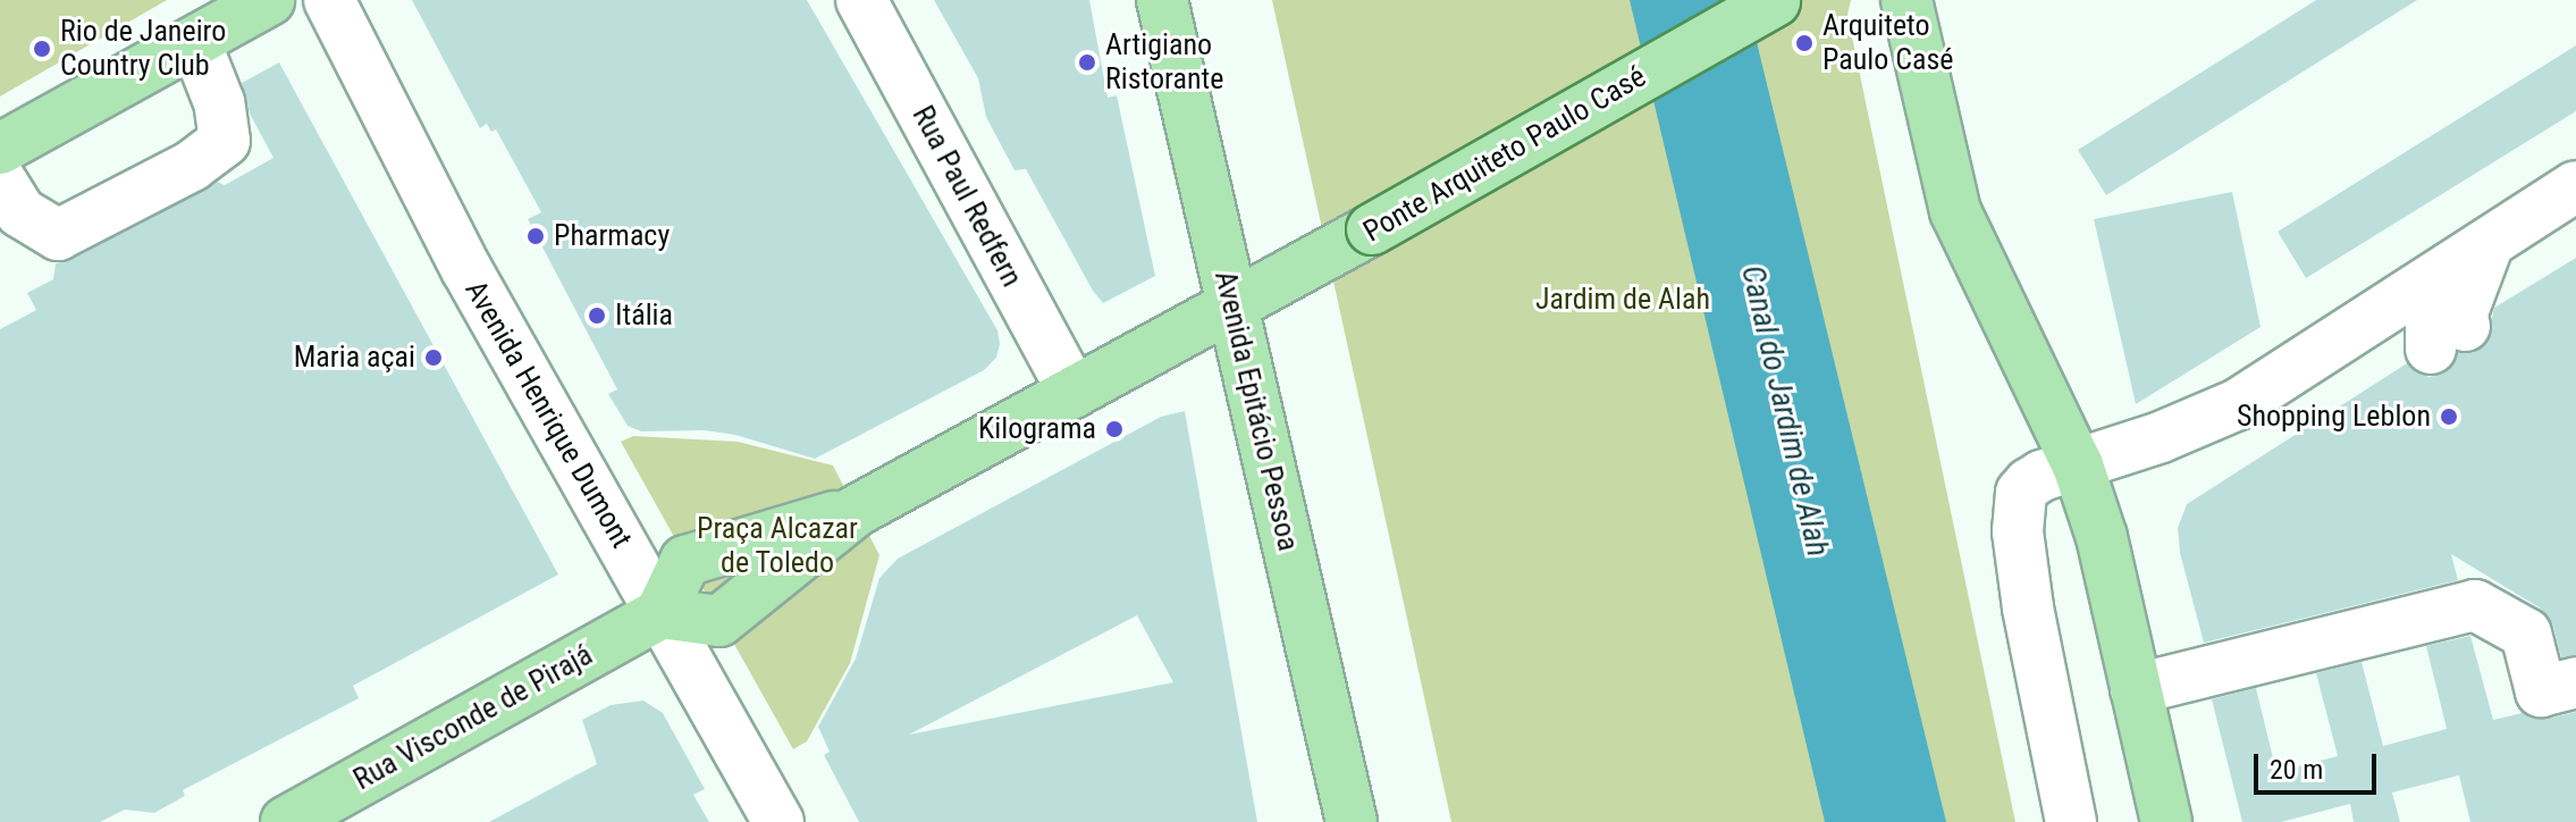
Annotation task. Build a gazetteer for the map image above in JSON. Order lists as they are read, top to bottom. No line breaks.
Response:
{"streets":{"main road":["Ponte Arquiteto Paulo Casé","Avenida Epitácio Pessoa","Rua Visconde de Pirajá"],"street":["Rua Paul Redfern","Avenida Henrique Dumont"]},"crossings":[["Ponte Arquiteto Paulo Casé","Avenida Epitácio Pessoa"],["Avenida Henrique Dumont","Rua Visconde de Pirajá"]],"water":["Canal do Jardim de Alah"],"parks":["Jardim de Alah","Praça Alcazar de Toledo"],"places":["Arquiteto Paulo Casé","Rio de Janeiro Country Club","Artigiano Ristorante","Pharmacy","Itália","Maria açai","Shopping Leblon","Kilograma"],"scale_bar":"20 m"}
